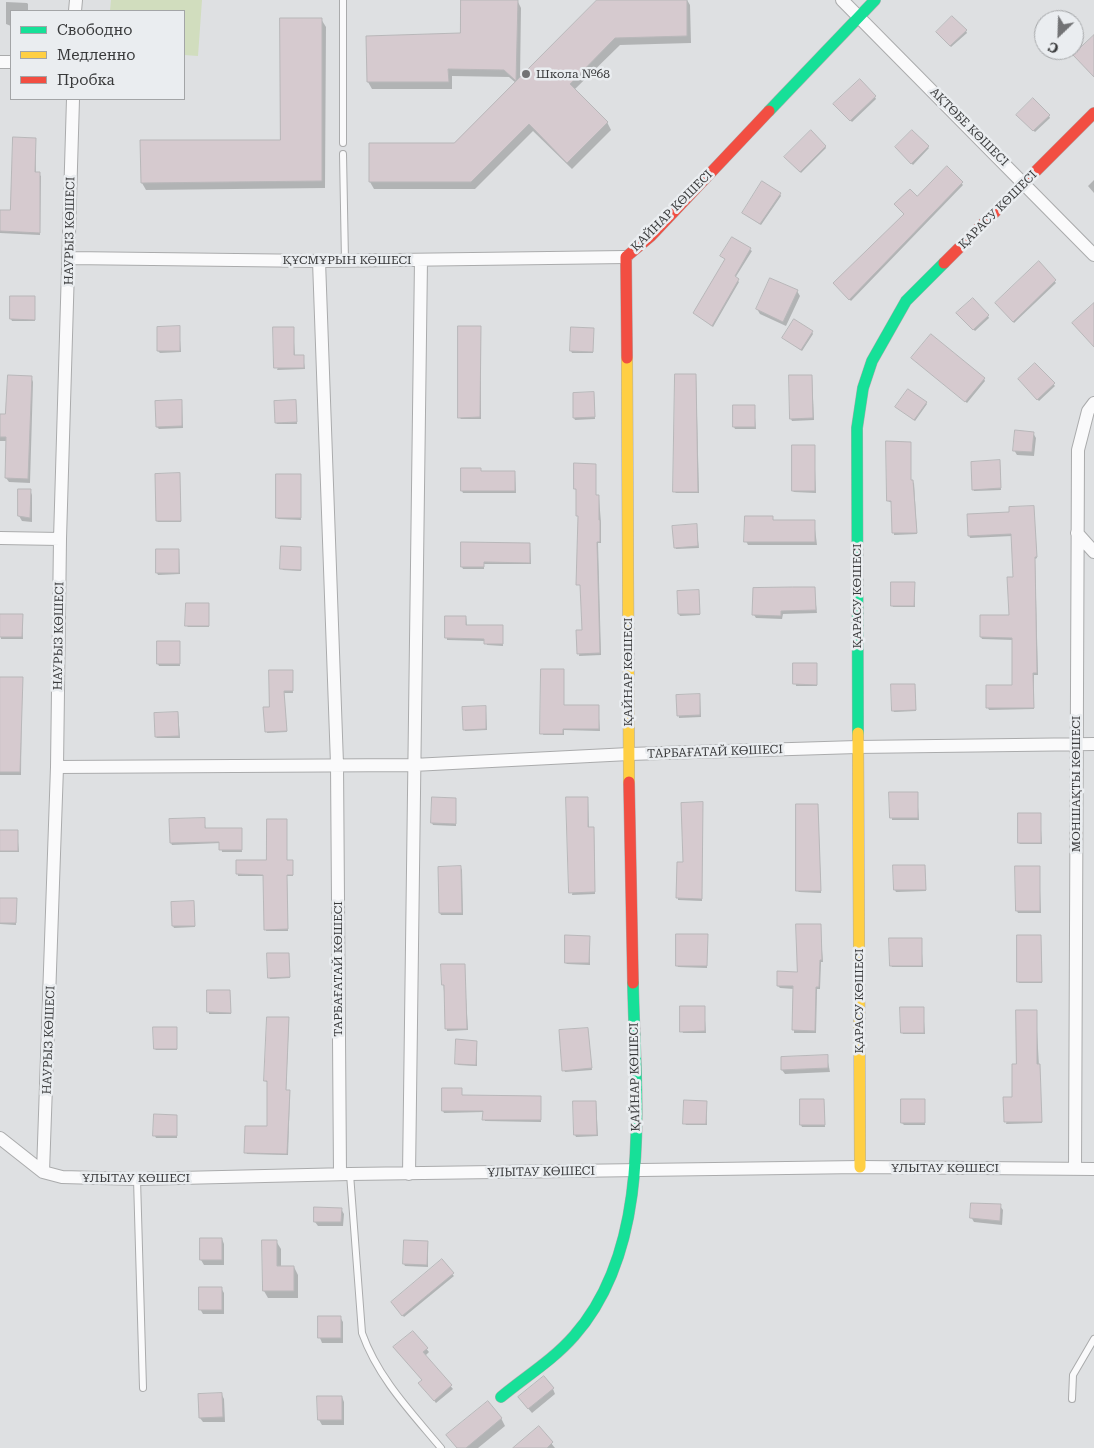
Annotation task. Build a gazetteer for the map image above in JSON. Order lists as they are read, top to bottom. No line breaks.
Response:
{"streets":{"street":["АҚТӨБЕ КӨШЕСІ","ҚАРАСУ КӨШЕСІ","ҚАЙНАР КӨШЕСІ","НАУРЫЗ КӨШЕСІ","ҚҰСМҰРЫН КӨШЕСІ","ТАРБАҒАТАЙ КӨШЕСІ","МОНШАҚТЫ КӨШЕСІ","ҰЛЫТАУ КӨШЕСІ"]},"crossings":[["АҚТӨБЕ КӨШЕСІ","ҚАРАСУ КӨШЕСІ"],["АҚТӨБЕ КӨШЕСІ","ҚАЙНАР КӨШЕСІ"],["ҚАРАСУ КӨШЕСІ","ТАРБАҒАТАЙ КӨШЕСІ"],["ҚАРАСУ КӨШЕСІ","ҰЛЫТАУ КӨШЕСІ"],["ҚАЙНАР КӨШЕСІ","ҚҰСМҰРЫН КӨШЕСІ"],["ҚАЙНАР КӨШЕСІ","ТАРБАҒАТАЙ КӨШЕСІ"],["ҚАЙНАР КӨШЕСІ","ҰЛЫТАУ КӨШЕСІ"],["НАУРЫЗ КӨШЕСІ","ҚҰСМҰРЫН КӨШЕСІ"],["НАУРЫЗ КӨШЕСІ","ТАРБАҒАТАЙ КӨШЕСІ"],["НАУРЫЗ КӨШЕСІ","ҰЛЫТАУ КӨШЕСІ"],["ТАРБАҒАТАЙ КӨШЕСІ","МОНШАҚТЫ КӨШЕСІ"],["ТАРБАҒАТАЙ КӨШЕСІ","ҰЛЫТАУ КӨШЕСІ"],["МОНШАҚТЫ КӨШЕСІ","ҰЛЫТАУ КӨШЕСІ"]],"places":["Школа №68"],"legend":["Свободно","Медленно","Пробка"],"north":"bottom left"}
